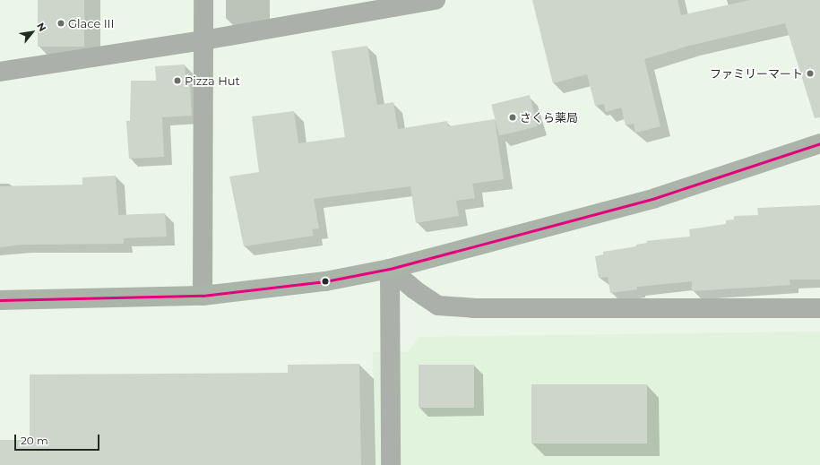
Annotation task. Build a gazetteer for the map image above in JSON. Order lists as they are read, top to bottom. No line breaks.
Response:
{"places":["Glace III","ファミリーマート","Pizza Hut","さくら薬局"],"scale_bar":"20 m","north":"top right"}
